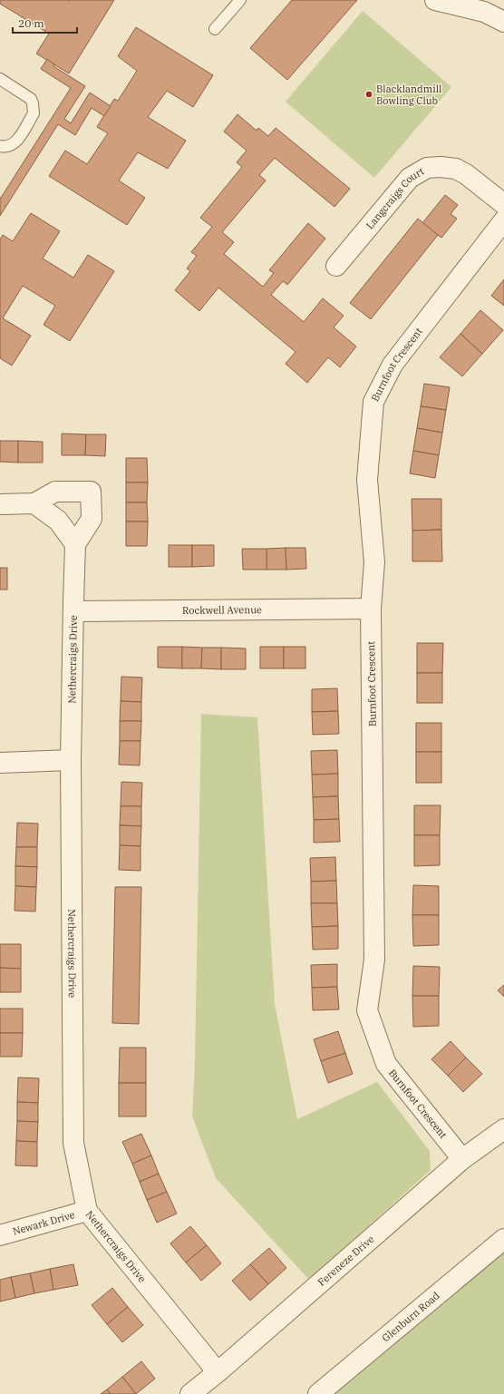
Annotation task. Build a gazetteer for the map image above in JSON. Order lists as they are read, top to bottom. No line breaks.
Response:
{"streets":{"street":["Langcraigs Court","Burnfoot Crescent","Rockwell Avenue","Nethercraigs Drive","Newark Drive","Fereneze Drive","Glenburn Road"]},"crossings":[["Burnfoot Crescent","Rockwell Avenue"],["Burnfoot Crescent","Fereneze Drive"],["Rockwell Avenue","Nethercraigs Drive"],["Nethercraigs Drive","Newark Drive"],["Nethercraigs Drive","Fereneze Drive"]],"places":["Blacklandmill Bowling Club"],"scale_bar":"20 m"}
